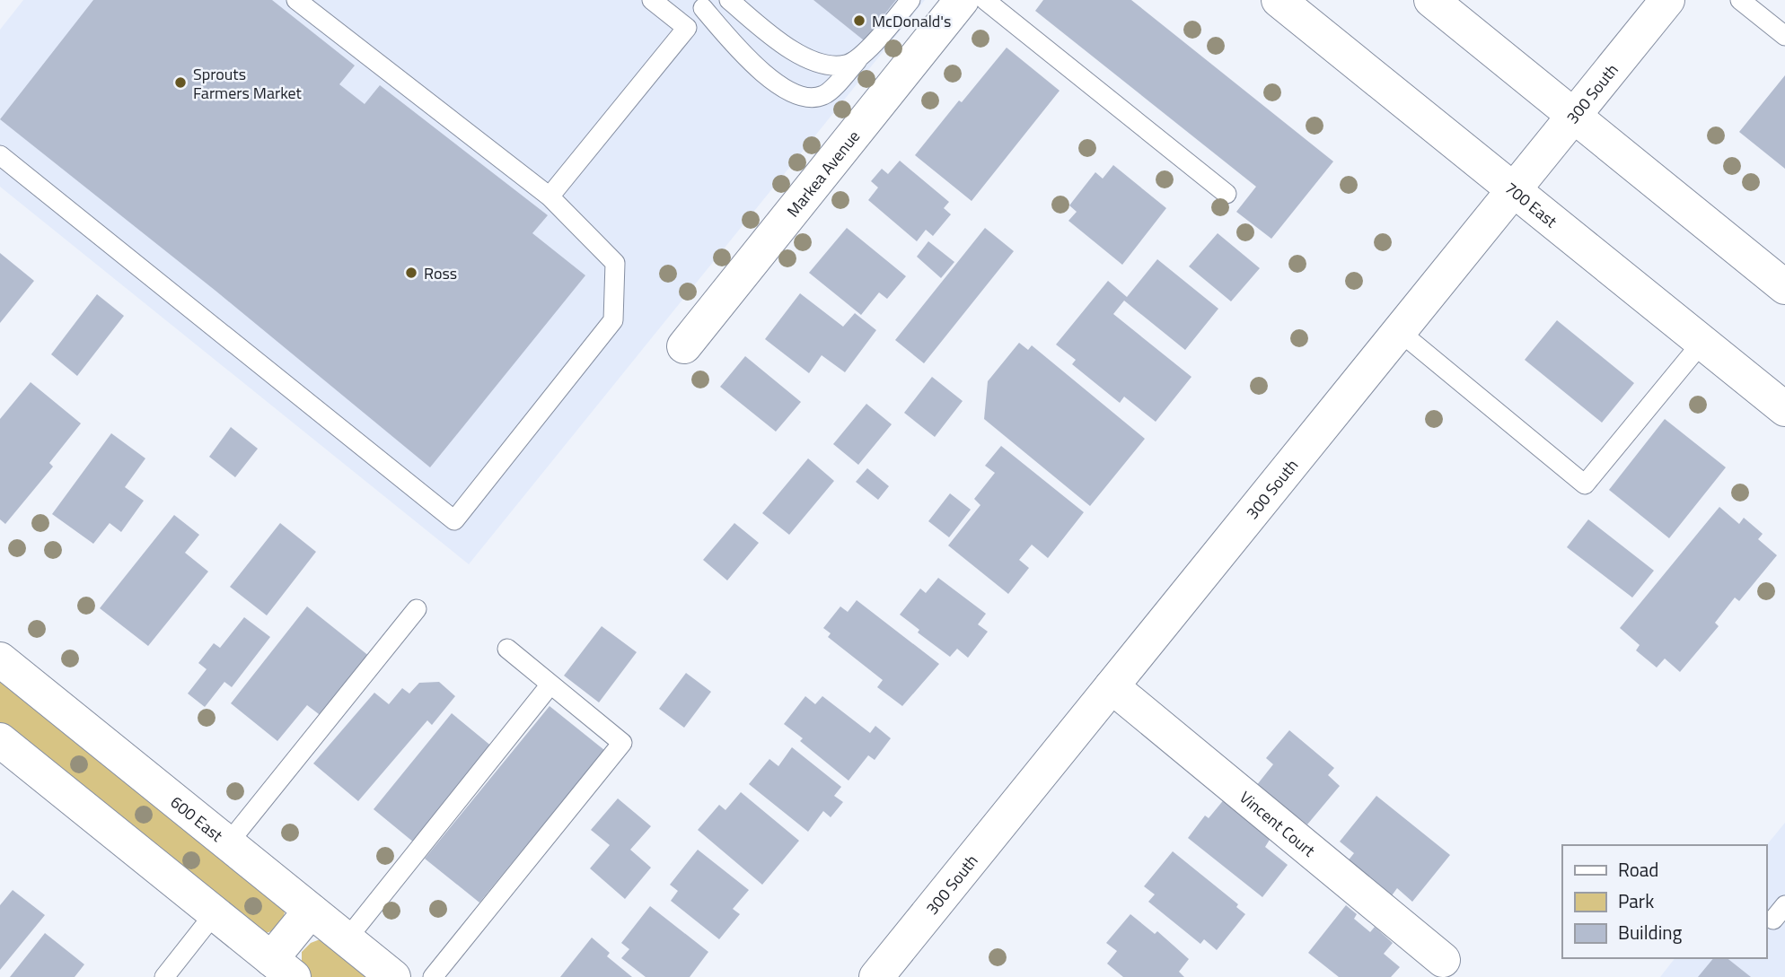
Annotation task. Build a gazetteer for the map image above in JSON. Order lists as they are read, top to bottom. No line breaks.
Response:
{"streets":{"street":["300 South","Markea Avenue","700 East","600 East","Vincent Court"]},"crossings":[["300 South","700 East"],["300 South","Vincent Court"]],"places":["McDonald's","Sprouts Farmers Market","Ross"],"legend":["Road","Park","Building"]}
